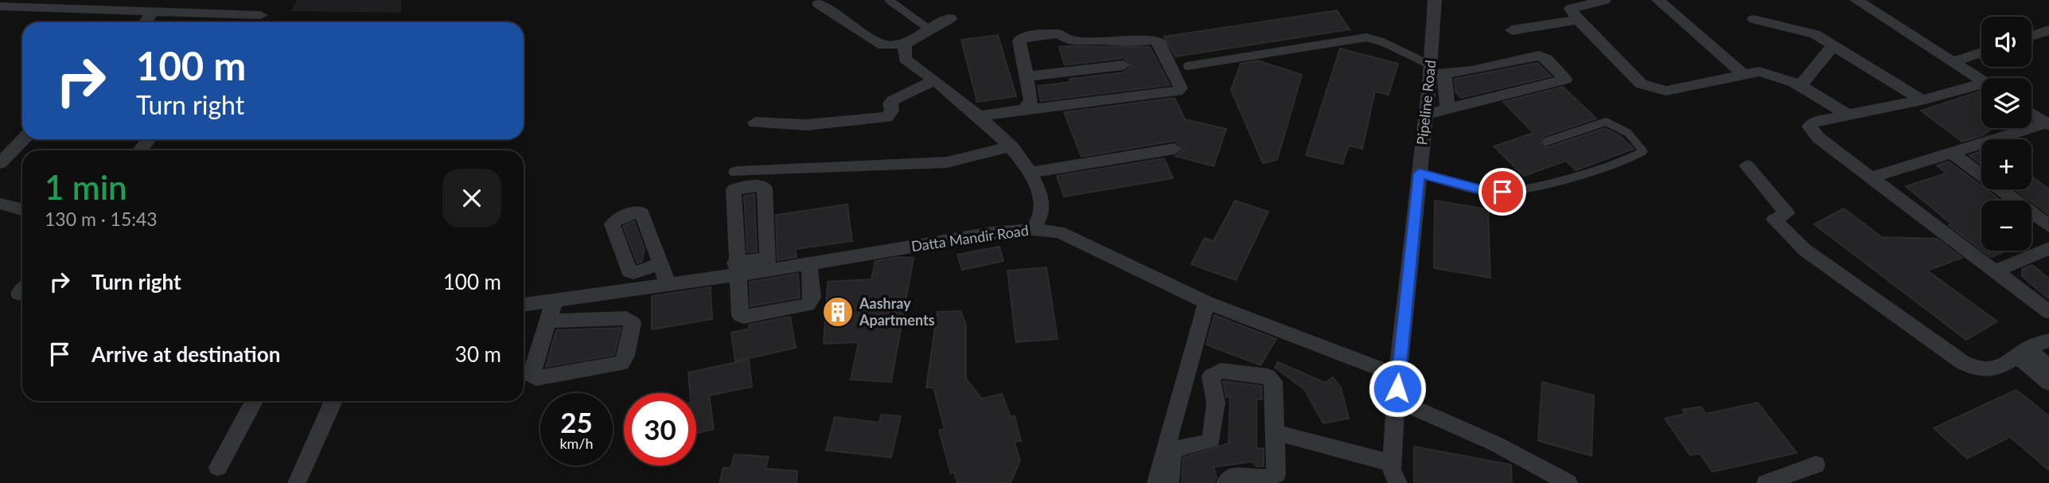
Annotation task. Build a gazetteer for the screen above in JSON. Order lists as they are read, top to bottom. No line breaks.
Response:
{"streets":{"street":["Pipeline Road","Datta Mandir Road"]},"crossings":[["Pipeline Road","Datta Mandir Road"]],"places":{"building":["Aashray Apartments"]},"page":{"map_buttons":["+","−"],"turn":["100 m","Turn right"],"heading":["1 min","130 m · 15:43"],"list":[{"name":"Turn right","value":"100 m"},{"name":"Arrive at destination","value":"30 m"}],"speed":"25 km/h","limit":"30"}}
